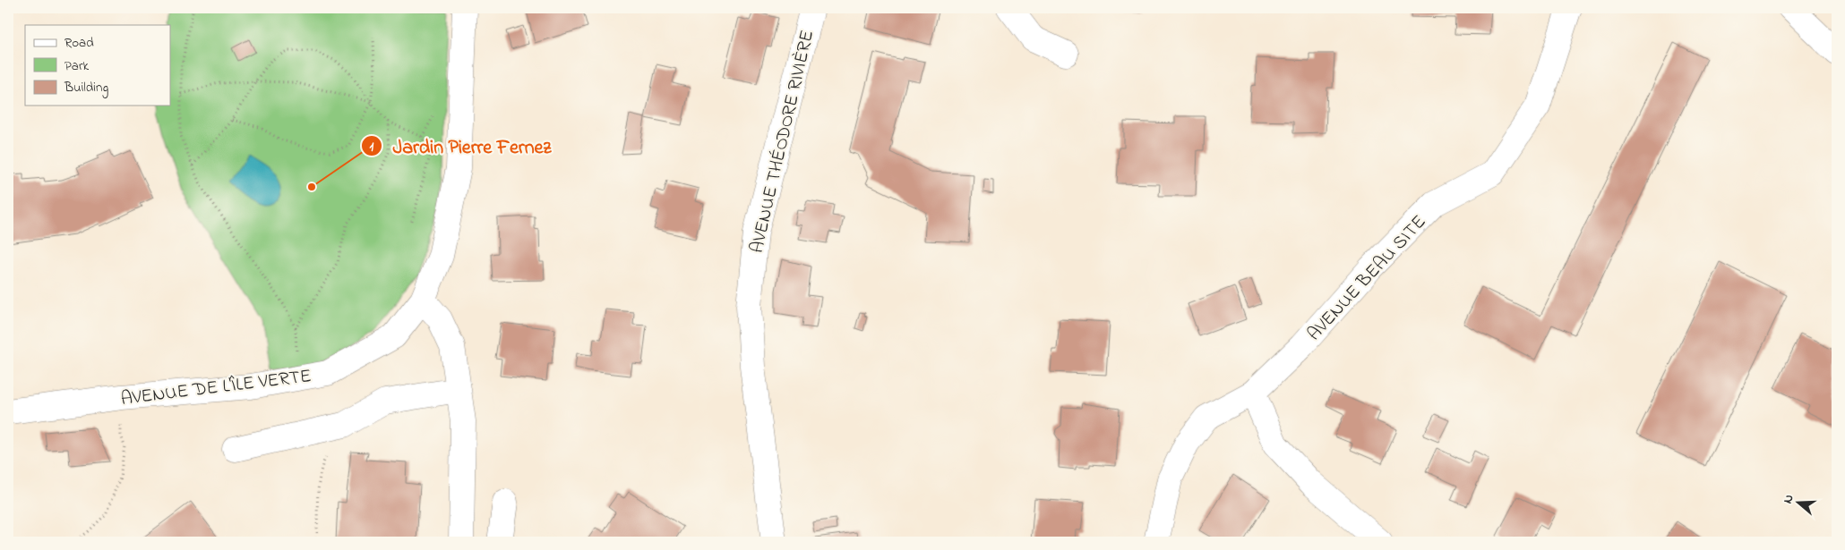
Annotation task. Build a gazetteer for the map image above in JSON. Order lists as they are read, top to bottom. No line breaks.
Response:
{"streets":{"street":["AVENUE THÉODORE RIVIÈRE","AVENUE BEAU SITE","AVENUE DE L'ÎLE VERTE"]},"places":["Jardin Pierre Fernez"],"legend":["Road","Park","Building"],"north":"left"}
